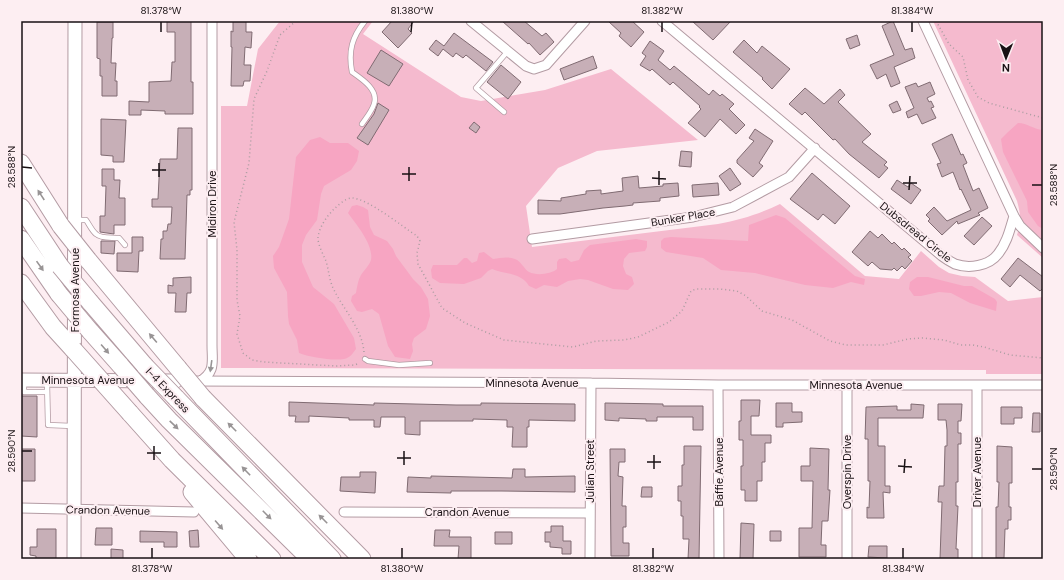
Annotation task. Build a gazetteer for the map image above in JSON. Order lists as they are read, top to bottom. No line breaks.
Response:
{"streets":{"highway":["I-4 Express"],"street":["Midiron Drive","Bunker Place","Dubsdread Circle","Formosa Avenue","Minnesota Avenue","Julian Street","Baffie Avenue","Overspin Drive","Driver Avenue","Crandon Avenue"]},"crossings":[["Midiron Drive","Minnesota Avenue"],["Bunker Place","Dubsdread Circle"],["Formosa Avenue","Minnesota Avenue"],["Formosa Avenue","Crandon Avenue"],["Minnesota Avenue","Julian Street"],["Minnesota Avenue","Baffie Avenue"],["Minnesota Avenue","Overspin Drive"],["Minnesota Avenue","Driver Avenue"],["Julian Street","Crandon Avenue"]],"one_way":["Midiron Drive"],"north":"bottom","coordinates":["81.378°W","81.380°W","81.382°W","81.384°W","28.588°N","28.590°N"]}
